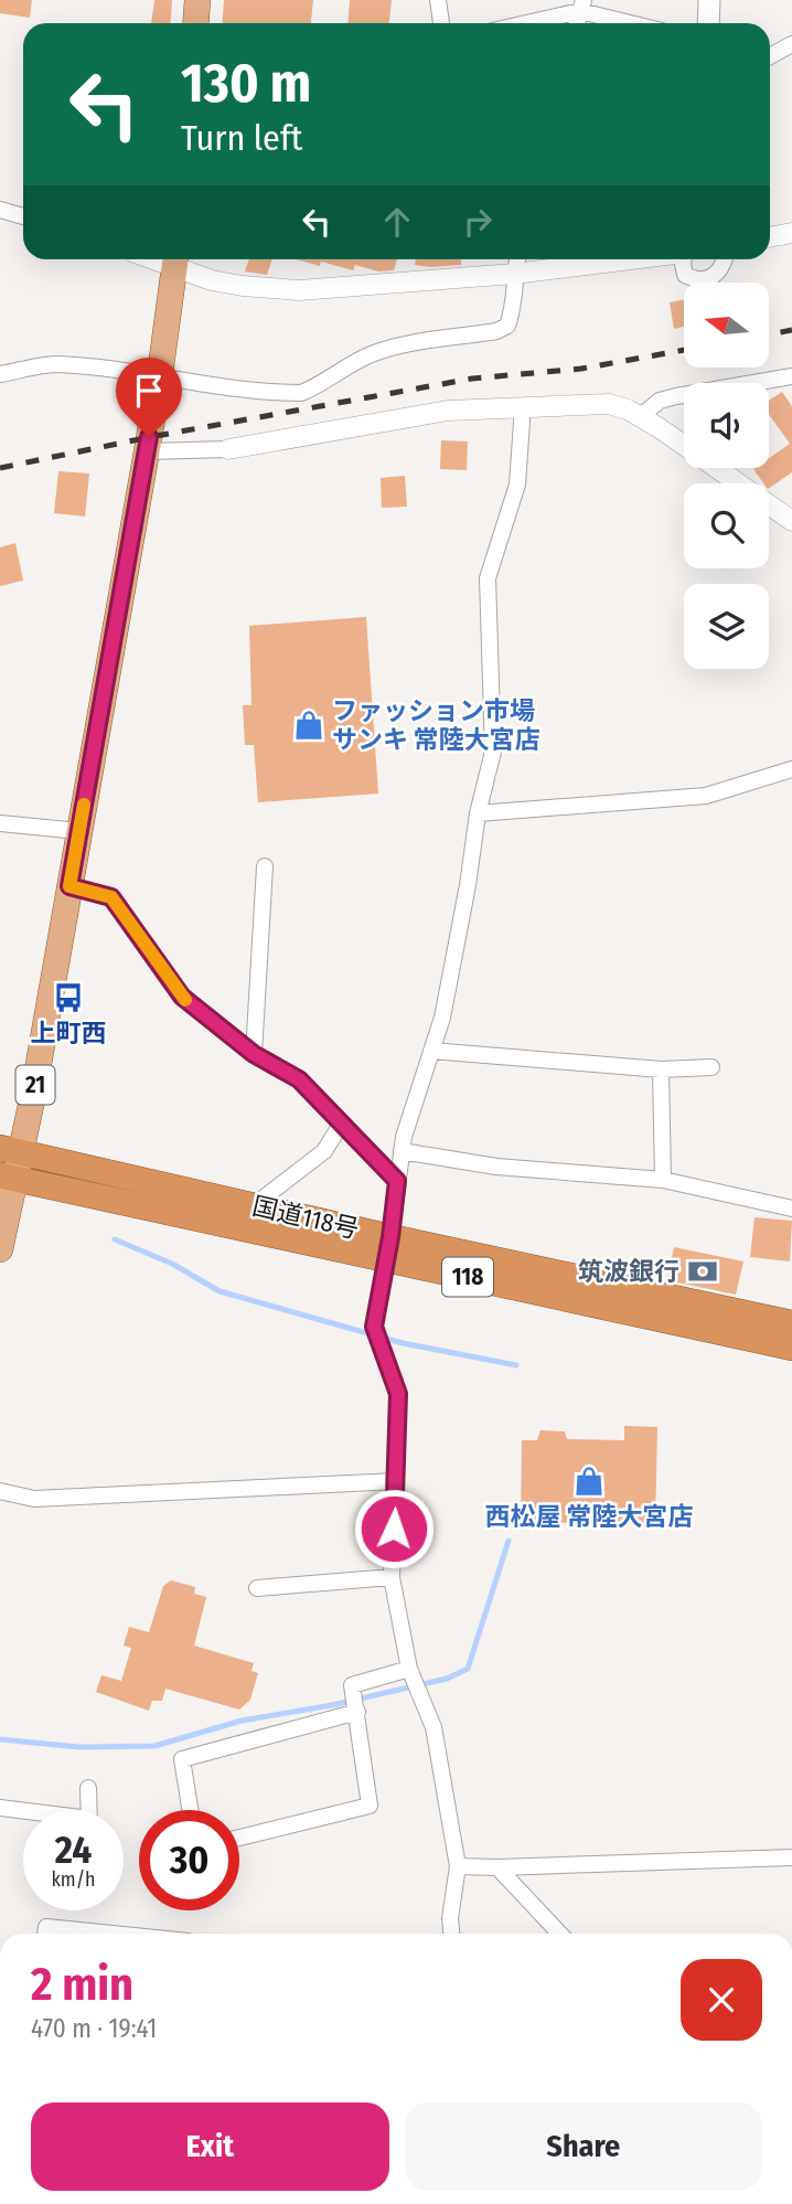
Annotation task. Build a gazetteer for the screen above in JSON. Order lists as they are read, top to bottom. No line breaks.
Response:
{"streets":{"highway":["国道118号","118"],"main road":["21"]},"crossings":[["21","国道118号"]],"places":{"shop":["ファッション市場 サンキ 常陸大宮店","西松屋 常陸大宮店"],"bus stop":["上町西"],"bank":["筑波銀行"]},"north":"left","page":{"turn":["130 m","Turn left"],"speed":"24 km/h","limit":"30","heading":["2 min","470 m · 19:41"],"buttons":["Exit","Share"]}}
